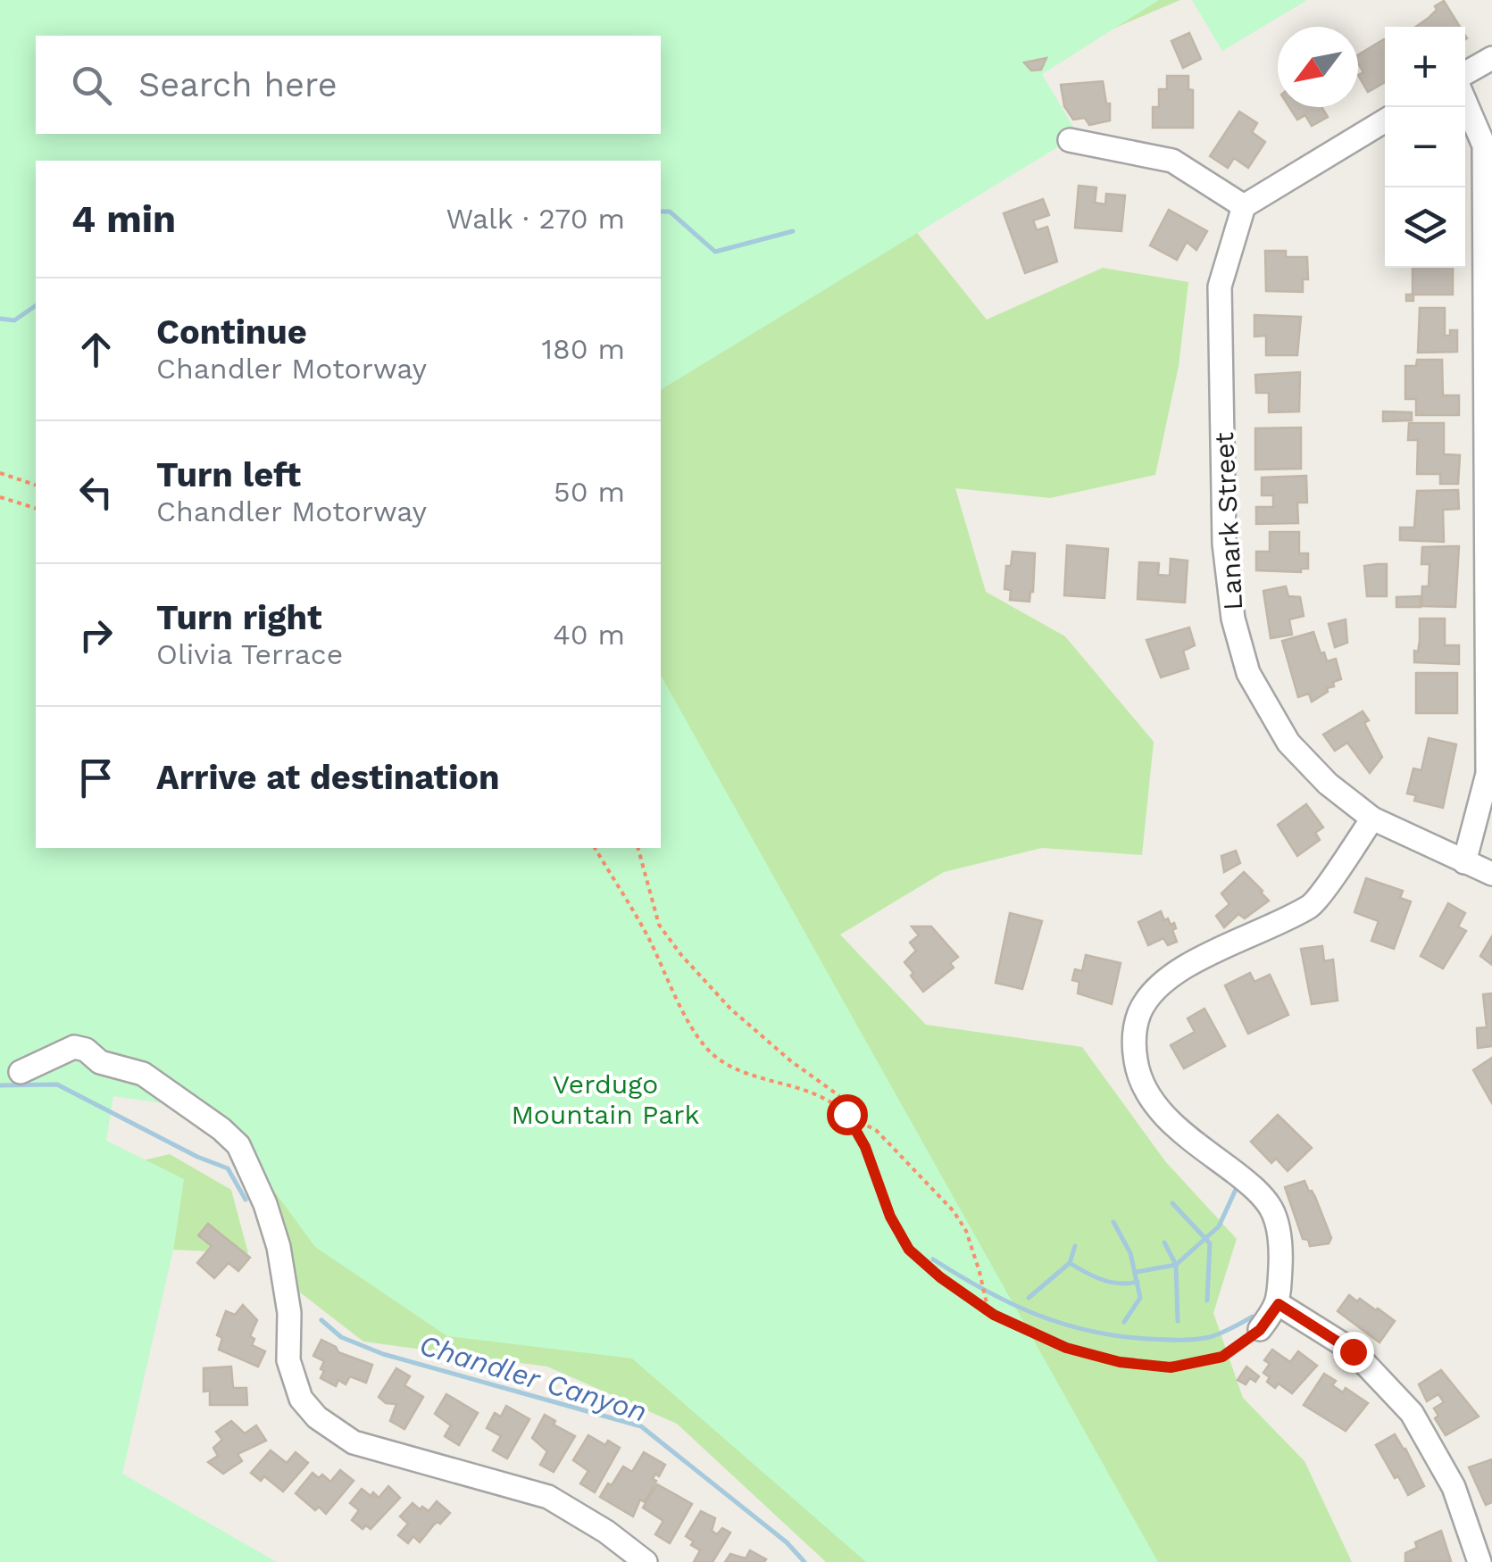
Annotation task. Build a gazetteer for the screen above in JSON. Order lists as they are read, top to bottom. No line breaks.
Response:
{"streets":{"street":["Lanark Street"]},"water":["Chandler Canyon"],"parks":["Verdugo Mountain Park"],"north":"bottom left","page":{"map_buttons":["+","−"],"search":"Search here","heading":["4 min","Walk · 270 m"],"list":[["Continue","Chandler Motorway","180 m"],["Turn left","Chandler Motorway","50 m"],["Turn right","Olivia Terrace","40 m"],"Arrive at destination"]}}
